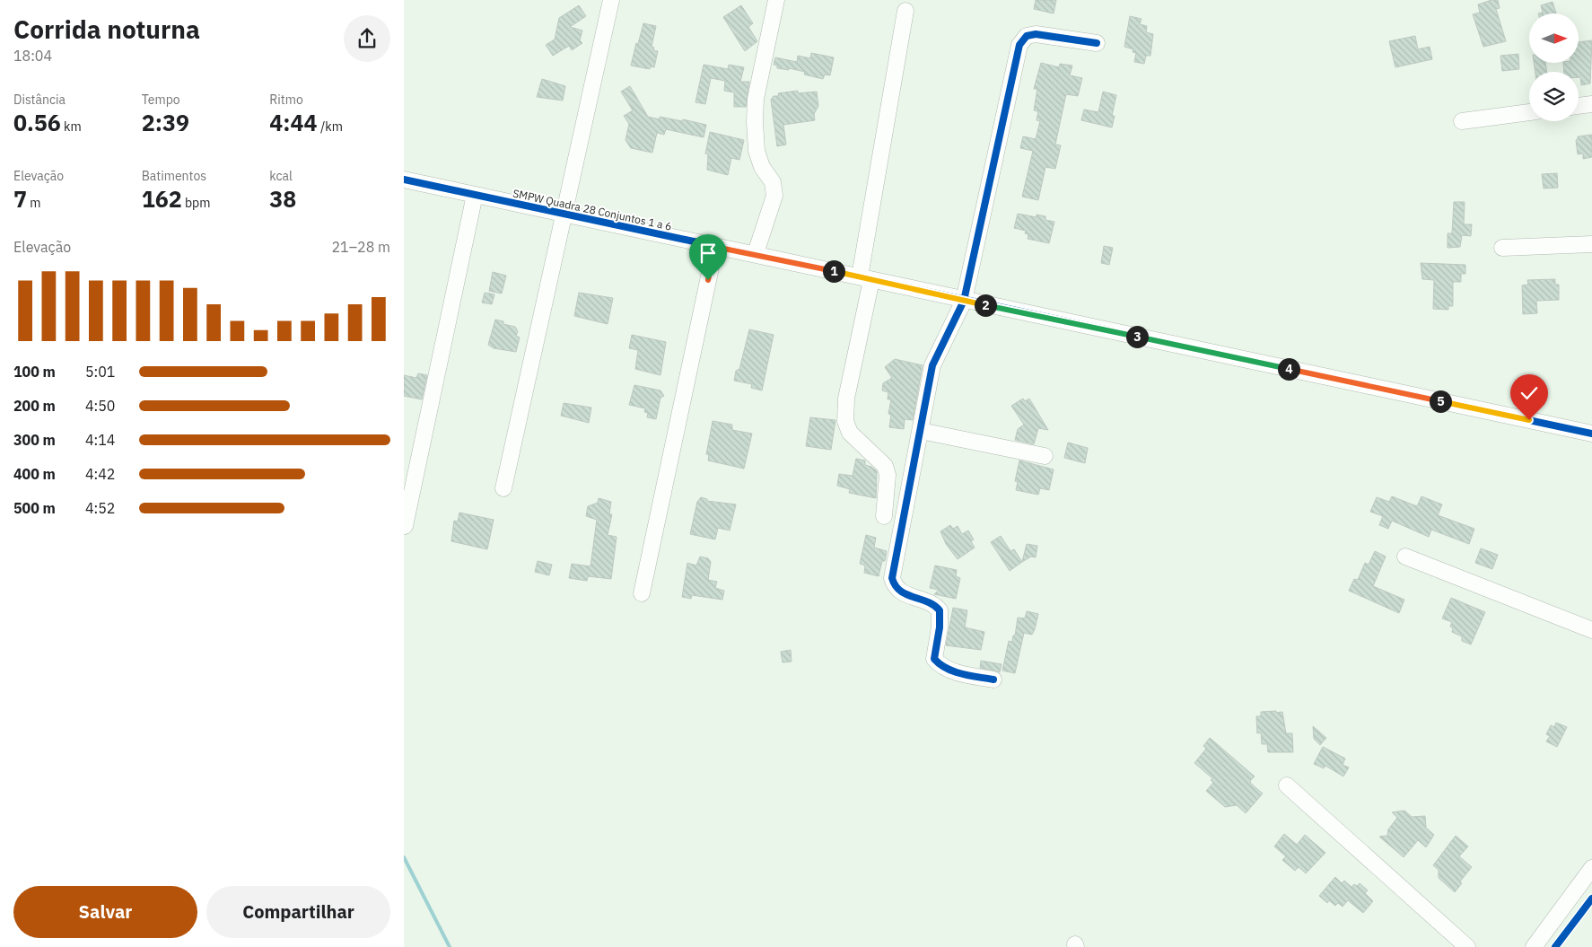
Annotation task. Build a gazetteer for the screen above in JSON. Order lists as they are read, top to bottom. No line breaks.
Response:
{"streets":{"street":["SMPW Quadra 28 Conjuntos 1 a 6"]},"north":"right","page":{"heading":["Corrida noturna","18:04"],"stats":[["Distância","0.56 km"],["Tempo","2:39"],["Ritmo","4:44 /km"],["Elevação","7 m"],["Batimentos","162 bpm"],["kcal","38"]],"chart":["Elevação","21–28 m"],"pins":["1","2","3","4","5"],"list":[{"name":"100 m","note":"5:01"},{"name":"200 m","note":"4:50"},{"name":"300 m","note":"4:14"},{"name":"400 m","note":"4:42"},{"name":"500 m","note":"4:52"}],"buttons":["Salvar","Compartilhar"]}}
